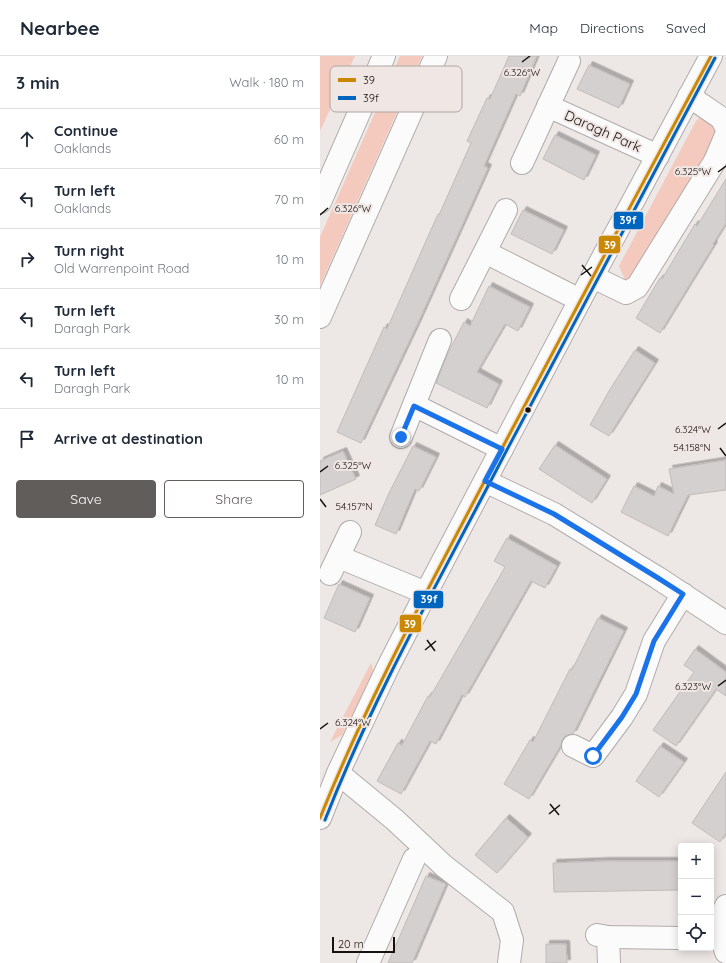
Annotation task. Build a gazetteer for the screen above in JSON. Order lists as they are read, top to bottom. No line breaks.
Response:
{"streets":{"main road":["Daragh Park"]},"lines":["transit line 39","transit line 39f"],"legend":["39","39f"],"scale_bar":"20 m","page":{"header":"Nearbee","nav":["Map","Directions","Saved"],"heading":["3 min","Walk · 180 m"],"list":[["Continue","Oaklands","60 m"],["Turn left","Oaklands","70 m"],["Turn right","Old Warrenpoint Road","10 m"],["Turn left","Daragh Park","30 m"],["Turn left","Daragh Park","10 m"],"Arrive at destination"],"buttons":["Save","Share"],"map_buttons":["+","−"],"scale":"20 m"},"coordinates":["6.326°W","6.325°W","6.324°W","54.158°N","54.157°N","6.323°W"]}
